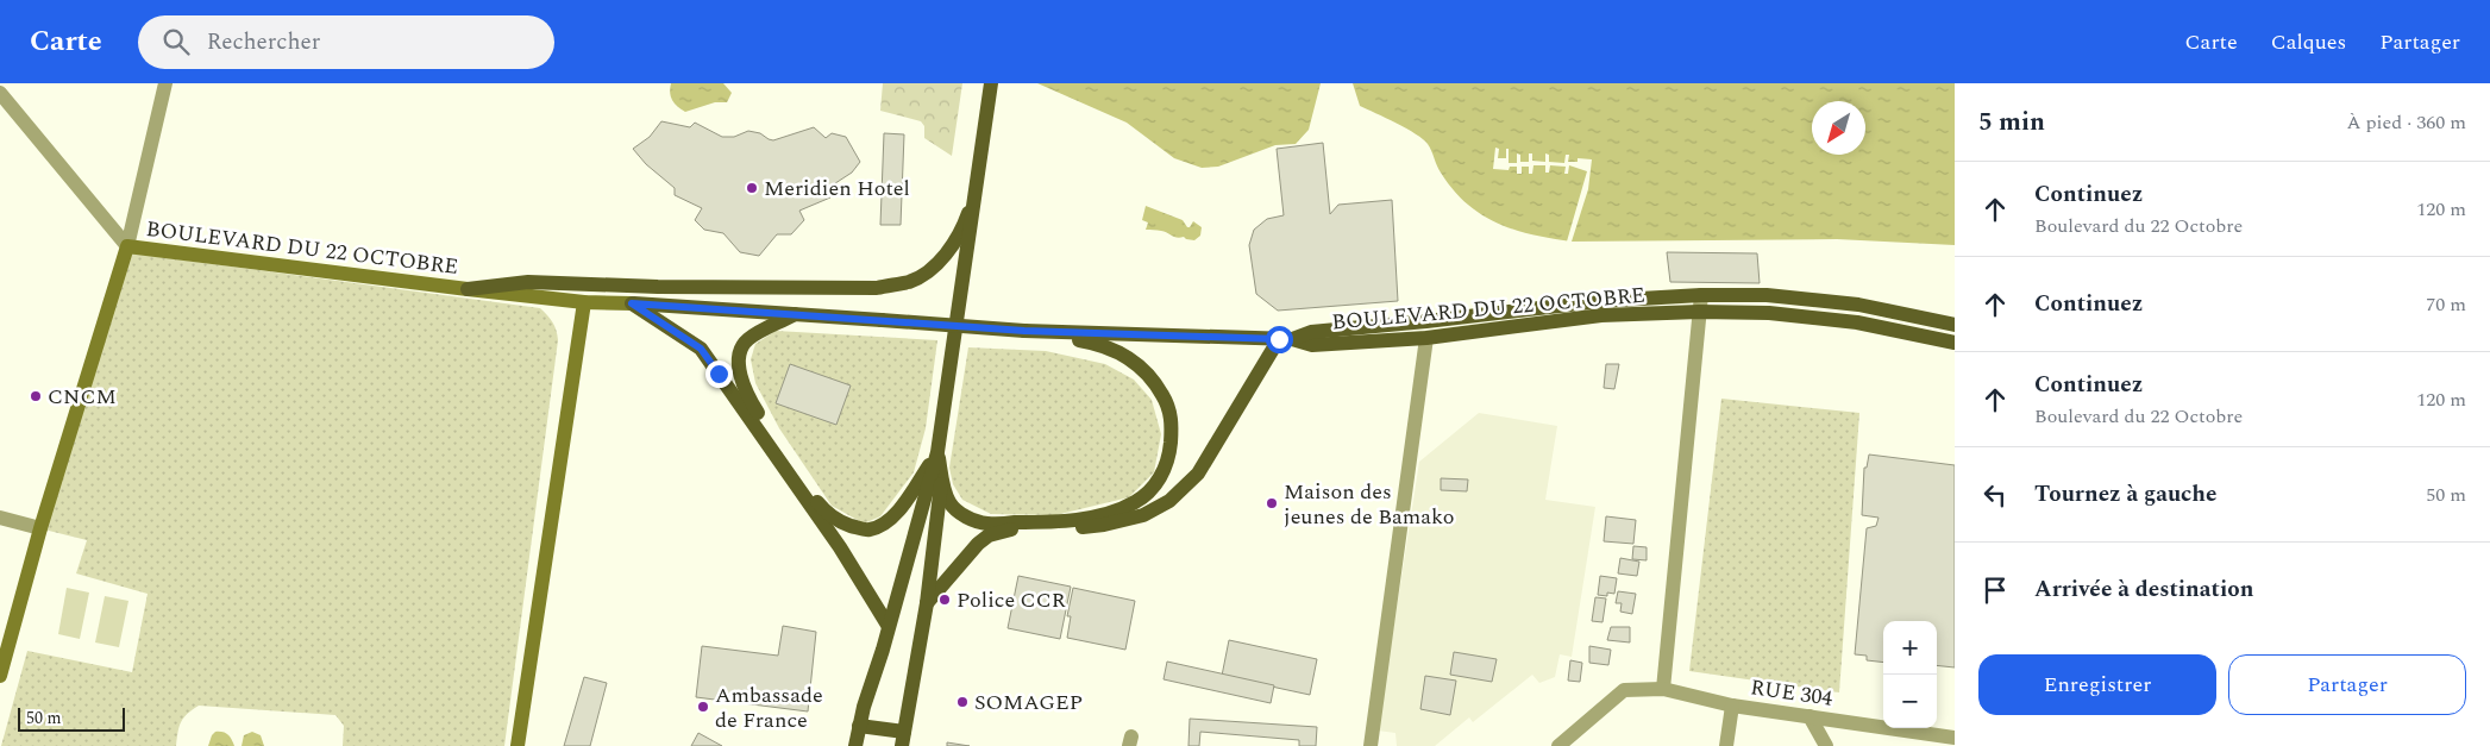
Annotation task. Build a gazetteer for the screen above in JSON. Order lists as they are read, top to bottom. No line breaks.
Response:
{"streets":{"main road":["BOULEVARD DU 22 OCTOBRE"],"street":["RUE 304"]},"places":["Meridien Hotel","CNCM","Maison des jeunes de Bamako","Police CCR","SOMAGEP","Ambassade de France"],"scale_bar":"50 m","north":"bottom left","page":{"header":"Carte","search":"Rechercher","nav":["Carte","Calques","Partager"],"heading":["5 min","À pied · 360 m"],"list":[["Continuez","Boulevard du 22 Octobre","120 m"],["Continuez","70 m"],["Continuez","Boulevard du 22 Octobre","120 m"],["Tournez à gauche","50 m"],"Arrivée à destination"],"map_buttons":["+","−"],"buttons":["Enregistrer","Partager"],"scale":"50 m"}}
